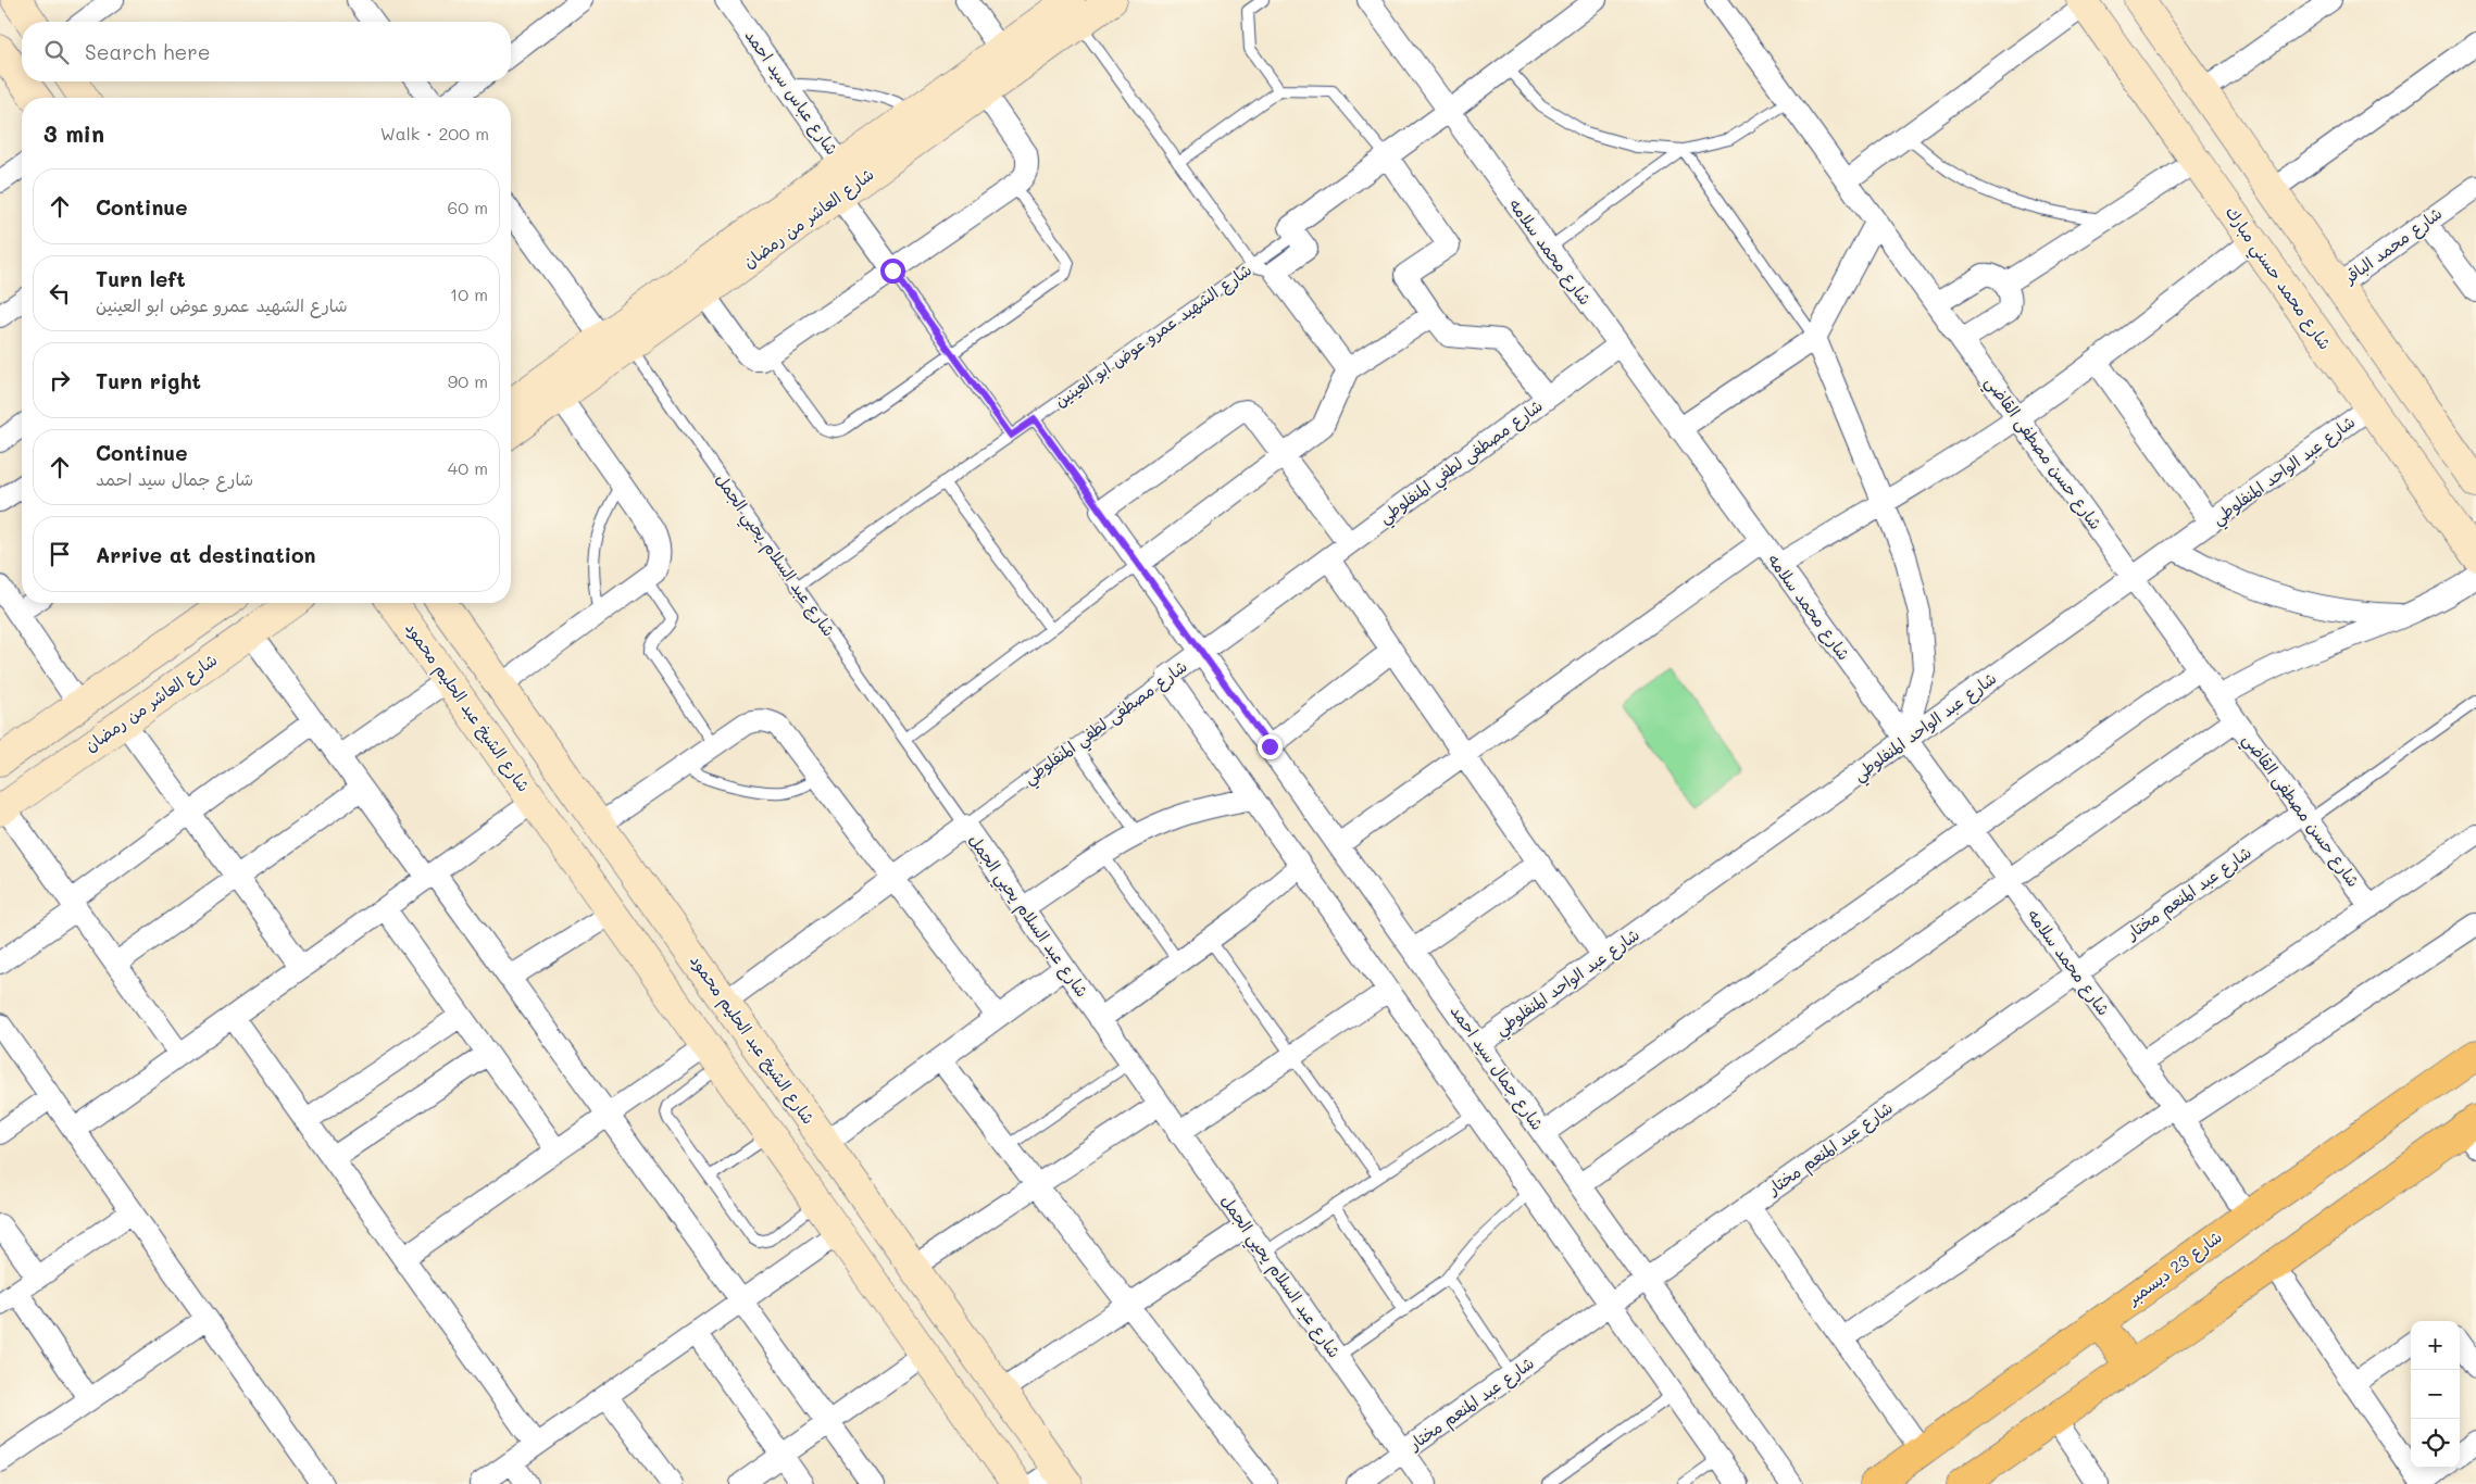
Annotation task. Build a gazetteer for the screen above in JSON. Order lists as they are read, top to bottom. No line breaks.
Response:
{"streets":{"main road":["شارع 23 ديسمبر"],"street":["شارع عباس سيد احمد","شارع العاشر من رمضان","شارع محمد الباقر","شارع محمد سلامه","شارع محمد حسني مبارك","شارع الشهيد عمرو عوض ابو العينين","شارع حسن مصطفى القاضي","شارع مصطفى لطفي المنفلوطي","شارع عبد الواحد المنفلوطي","شارع عبد السلام يحيي الجمل","شارع الشيخ عبد الحليم محمود","شارع عبد المنعم مختار","شارع جمال سيد احمد"]},"crossings":[["شارع عباس سيد احمد","شارع العاشر من رمضان"],["شارع العاشر من رمضان","شارع عبد السلام يحيي الجمل"],["شارع محمد سلامه","شارع الشهيد عمرو عوض ابو العينين"],["شارع محمد سلامه","شارع مصطفى لطفي المنفلوطي"],["شارع محمد سلامه","شارع عبد الواحد المنفلوطي"],["شارع محمد سلامه","شارع عبد المنعم مختار"],["شارع محمد سلامه","شارع 23 ديسمبر"],["شارع محمد حسني مبارك","شارع عبد الواحد المنفلوطي"],["شارع الشهيد عمرو عوض ابو العينين","شارع عبد السلام يحيي الجمل"],["شارع حسن مصطفى القاضي","شارع عبد الواحد المنفلوطي"],["شارع حسن مصطفى القاضي","شارع عبد المنعم مختار"],["شارع مصطفى لطفي المنفلوطي","شارع عبد السلام يحيي الجمل"],["شارع مصطفى لطفي المنفلوطي","شارع الشيخ عبد الحليم محمود"],["شارع مصطفى لطفي المنفلوطي","شارع جمال سيد احمد"],["شارع عبد الواحد المنفلوطي","شارع جمال سيد احمد"],["شارع عبد السلام يحيي الجمل","شارع عبد المنعم مختار"],["شارع عبد المنعم مختار","شارع جمال سيد احمد"]],"page":{"search":"Search here","heading":["3 min","Walk · 200 m"],"list":[["Continue","60 m"],["Turn left","شارع الشهيد عمرو عوض ابو العينين","10 m"],["Turn right","90 m"],["Continue","شارع جمال سيد احمد","40 m"],"Arrive at destination"],"map_buttons":["+","−"]}}
